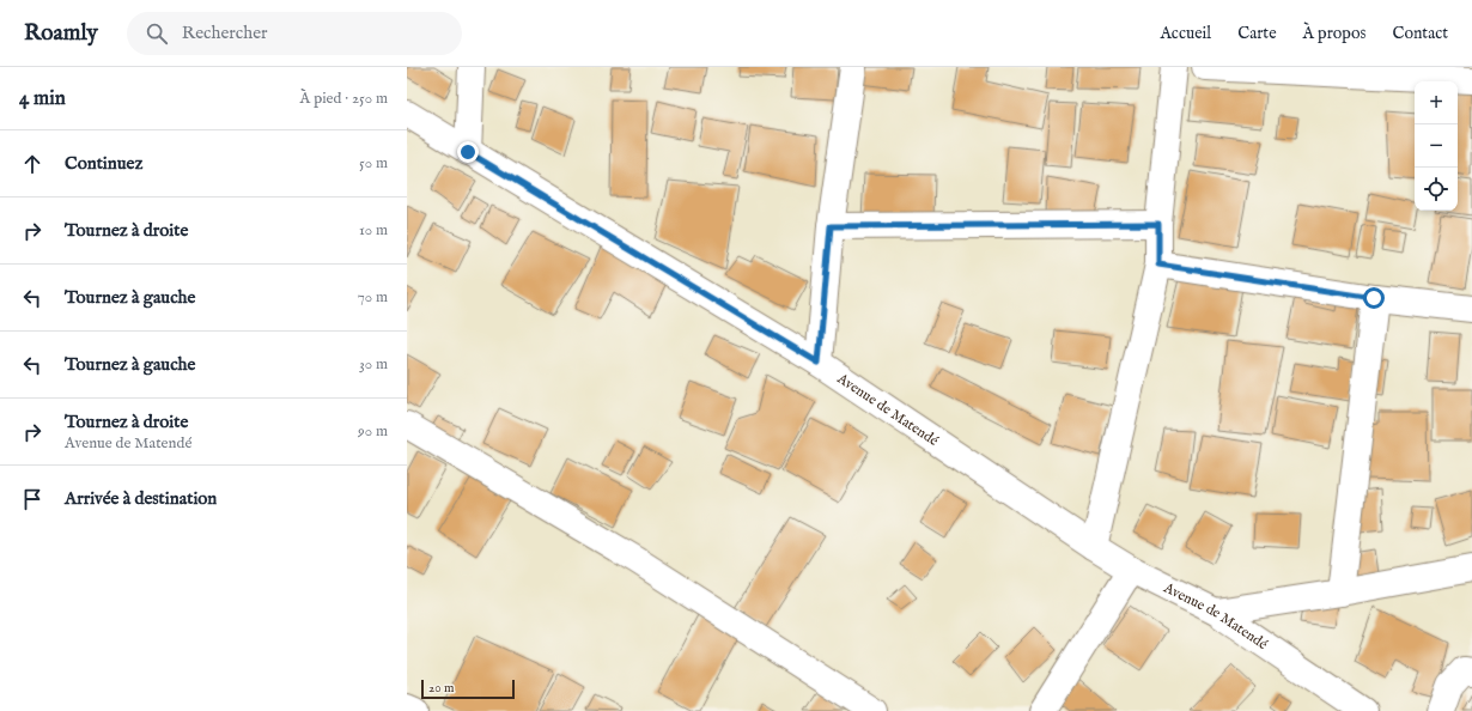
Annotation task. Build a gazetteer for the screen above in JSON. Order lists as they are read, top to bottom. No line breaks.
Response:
{"streets":{"street":["Avenue de Matendé"]},"scale_bar":"20 m","page":{"header":"Roamly","search":"Rechercher","nav":["Accueil","Carte","À propos","Contact"],"heading":["4 min","À pied · 250 m"],"map_buttons":["+","−"],"list":[["Continuez","50 m"],["Tournez à droite","10 m"],["Tournez à gauche","70 m"],["Tournez à gauche","30 m"],["Tournez à droite","Avenue de Matendé","90 m"],"Arrivée à destination"],"scale":"20 m"}}
